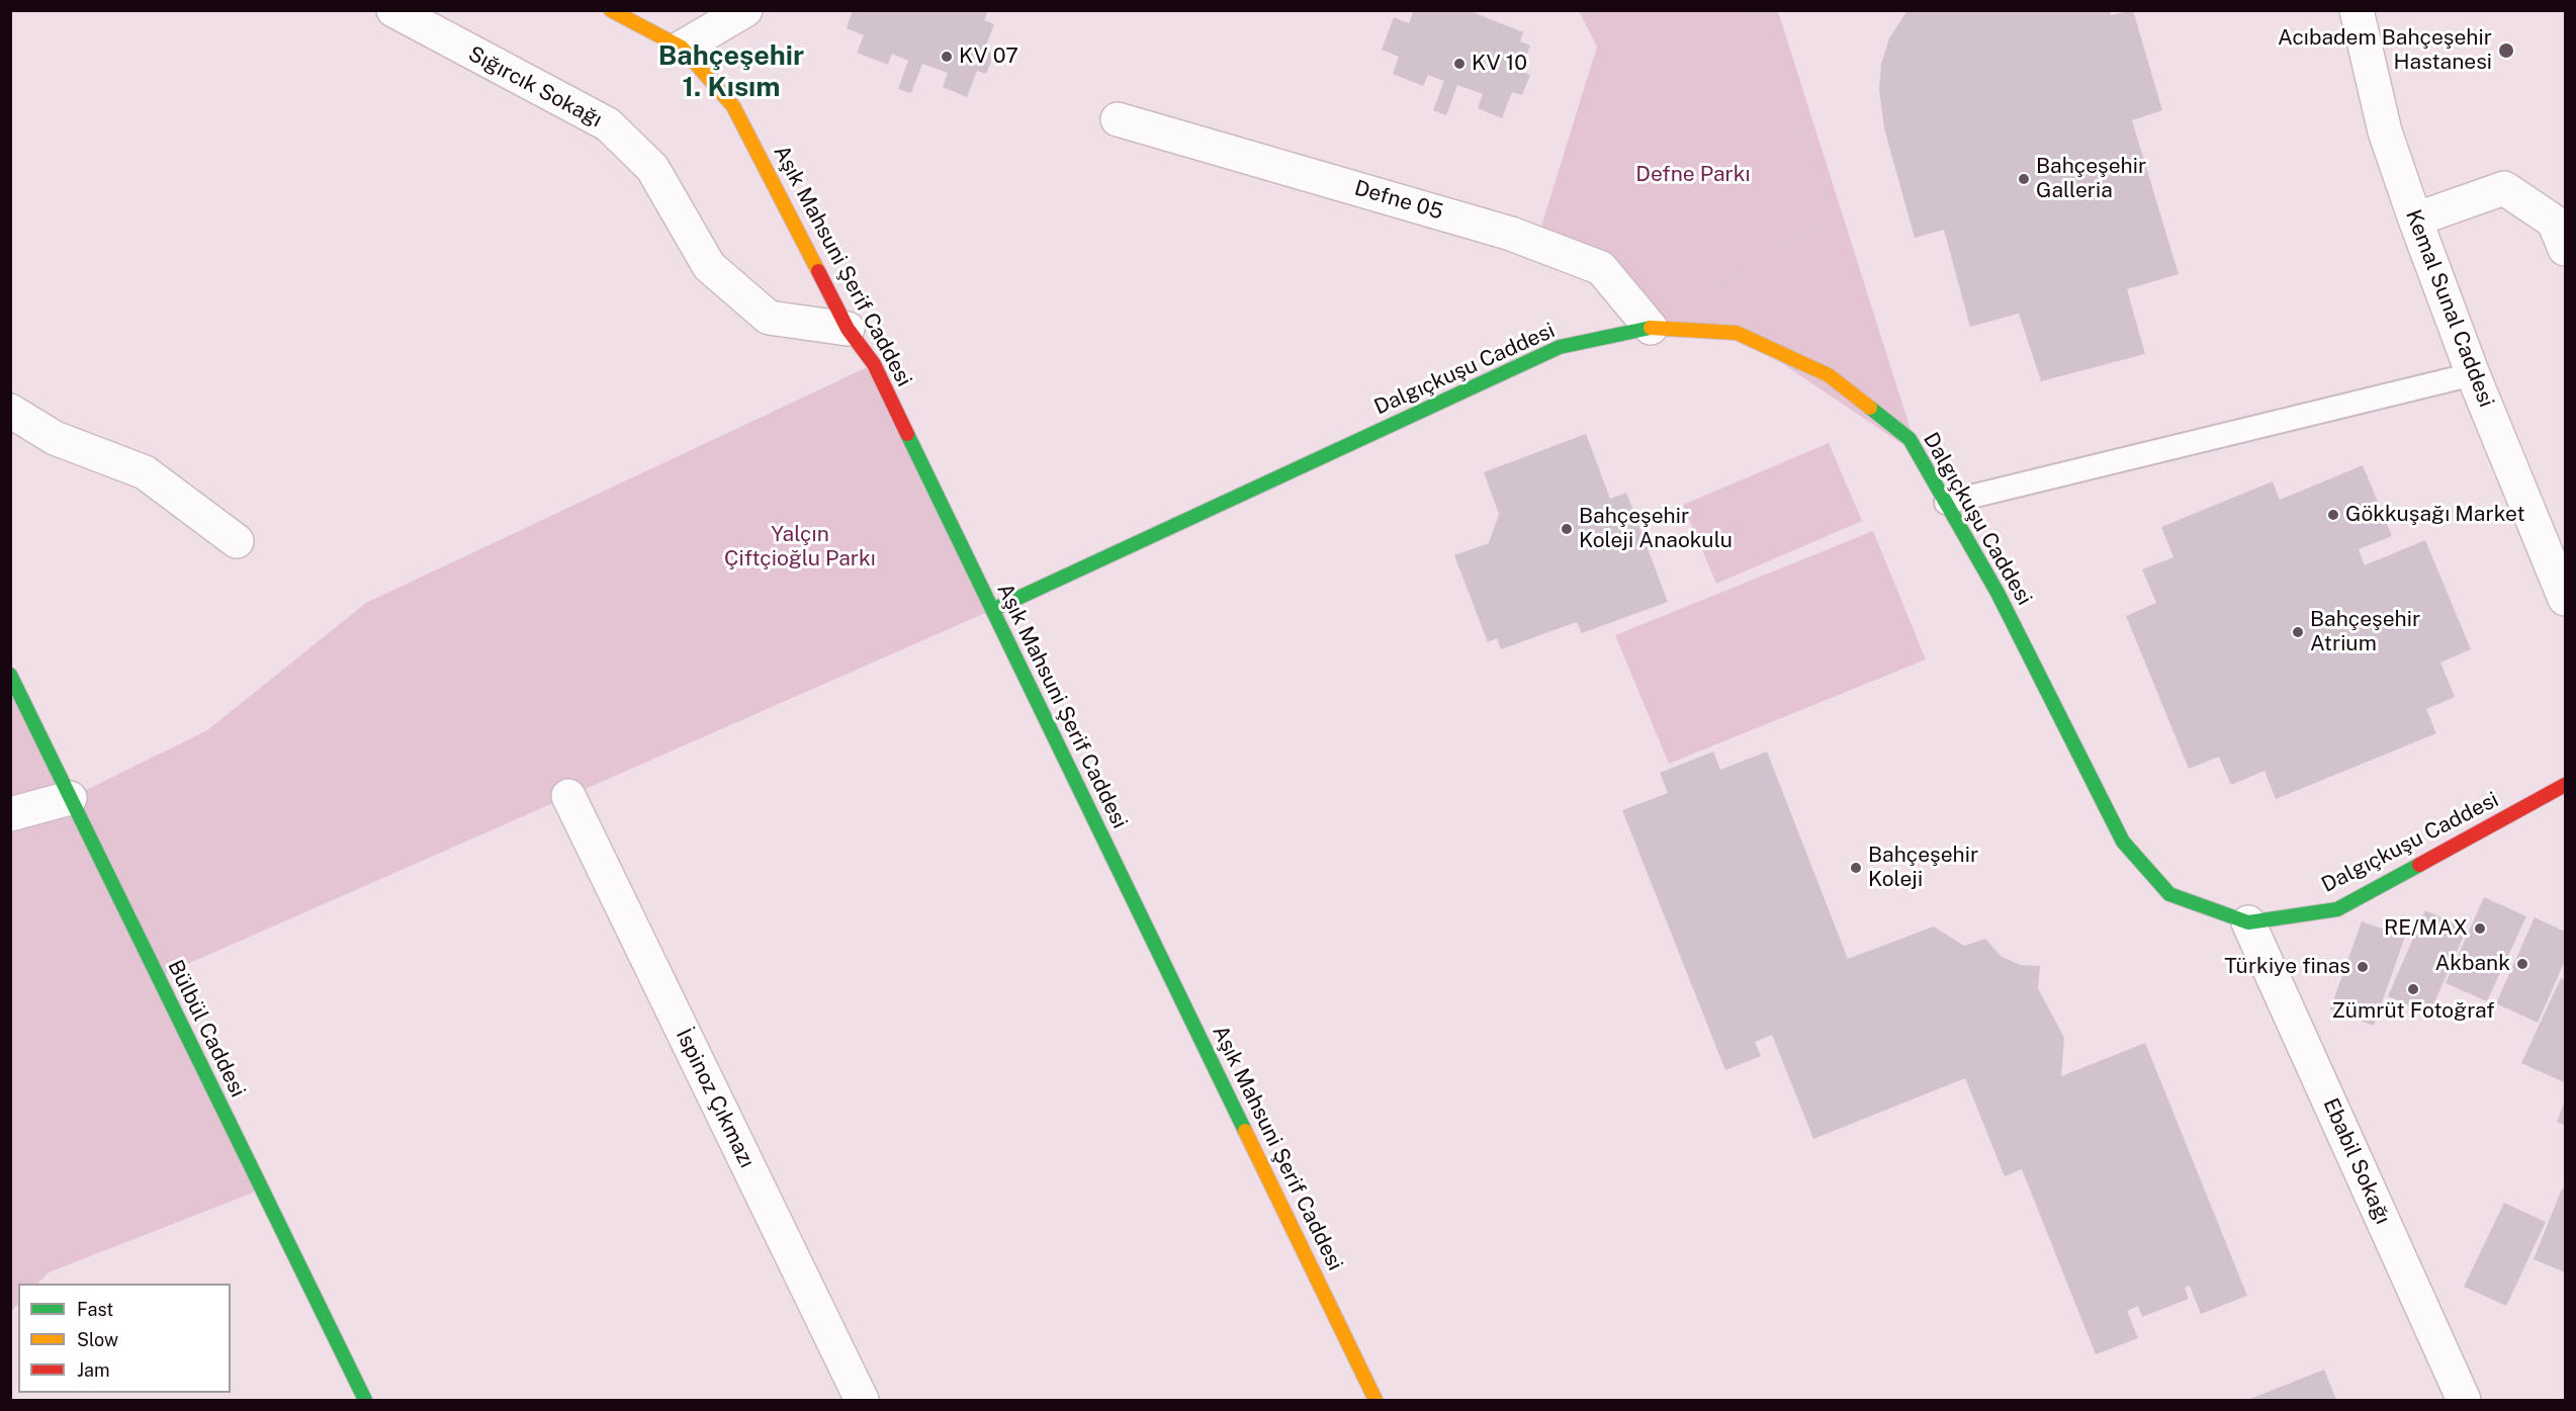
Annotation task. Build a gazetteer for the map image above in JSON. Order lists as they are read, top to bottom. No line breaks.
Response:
{"streets":{"street":["Sığırcık Sokağı","Defne 05","Aşık Mahsuni Şerif Caddesi","Kemal Sunal Caddesi","Dalgıçkuşu Caddesi","Bülbül Caddesi","İspinoz Çıkmazı","Ebabil Sokağı"]},"crossings":[["Sığırcık Sokağı","Aşık Mahsuni Şerif Caddesi"],["Defne 05","Dalgıçkuşu Caddesi"],["Aşık Mahsuni Şerif Caddesi","Dalgıçkuşu Caddesi"],["Dalgıçkuşu Caddesi","Ebabil Sokağı"]],"districts":["Bahçeşehir 1. Kısım"],"parks":["Defne Parkı","Yalçın Çiftçioğlu Parkı"],"places":["Acıbadem Bahçeşehir Hastanesi","KV 07","KV 10","Bahçeşehir Galleria","Gökkuşağı Market","Bahçeşehir Koleji Anaokulu","Bahçeşehir Atrium","Bahçeşehir Koleji","RE/MAX","Akbank","Türkiye finas","Zümrüt Fotoğraf"],"legend":["Fast","Slow","Jam"]}
